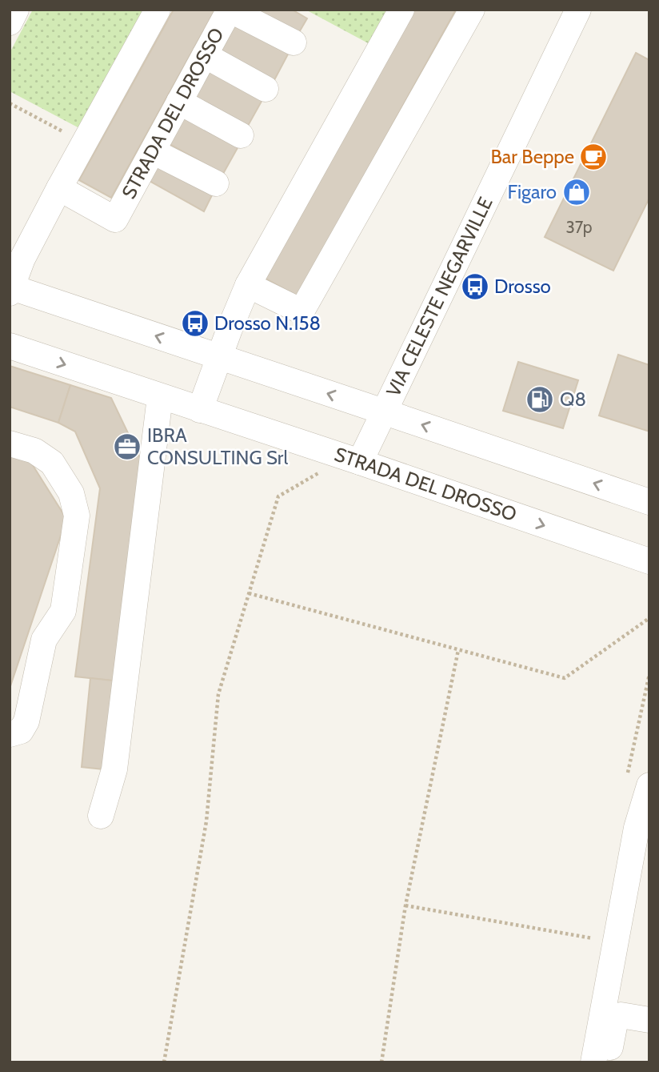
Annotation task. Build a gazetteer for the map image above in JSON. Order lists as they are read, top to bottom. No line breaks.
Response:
{"streets":{"street":["STRADA DEL DROSSO","VIA CELESTE NEGARVILLE"]},"crossings":[["STRADA DEL DROSSO","VIA CELESTE NEGARVILLE"]],"places":{"cafe":["Bar Beppe"],"shop":["Figaro"],"bus stop":["Drosso","Drosso N.158"],"fuel station":["Q8"],"office":["IBRA CONSULTING Srl"]},"house_numbers":["37p"]}
